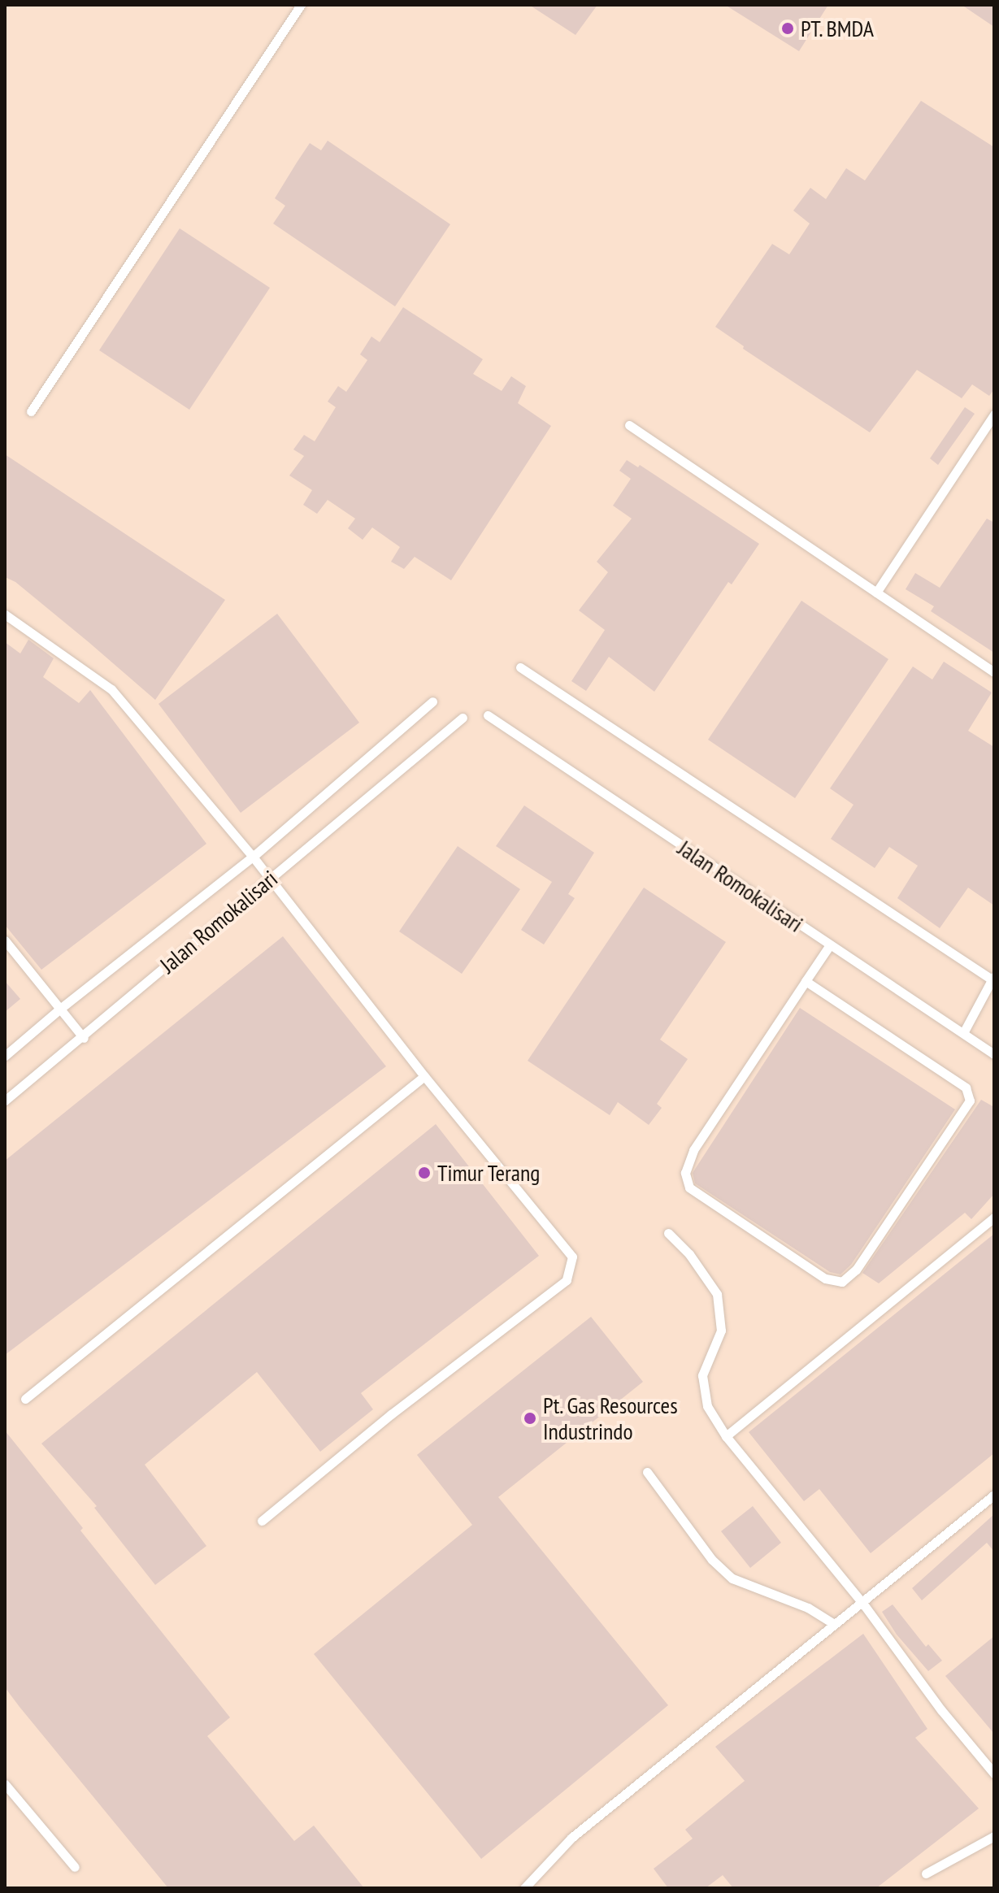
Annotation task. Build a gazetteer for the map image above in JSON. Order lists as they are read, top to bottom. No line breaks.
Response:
{"streets":{"lane":["Jalan Romokalisari"]},"places":["PT. BMDA","Timur Terang","Pt. Gas Resources Industrindo"]}
